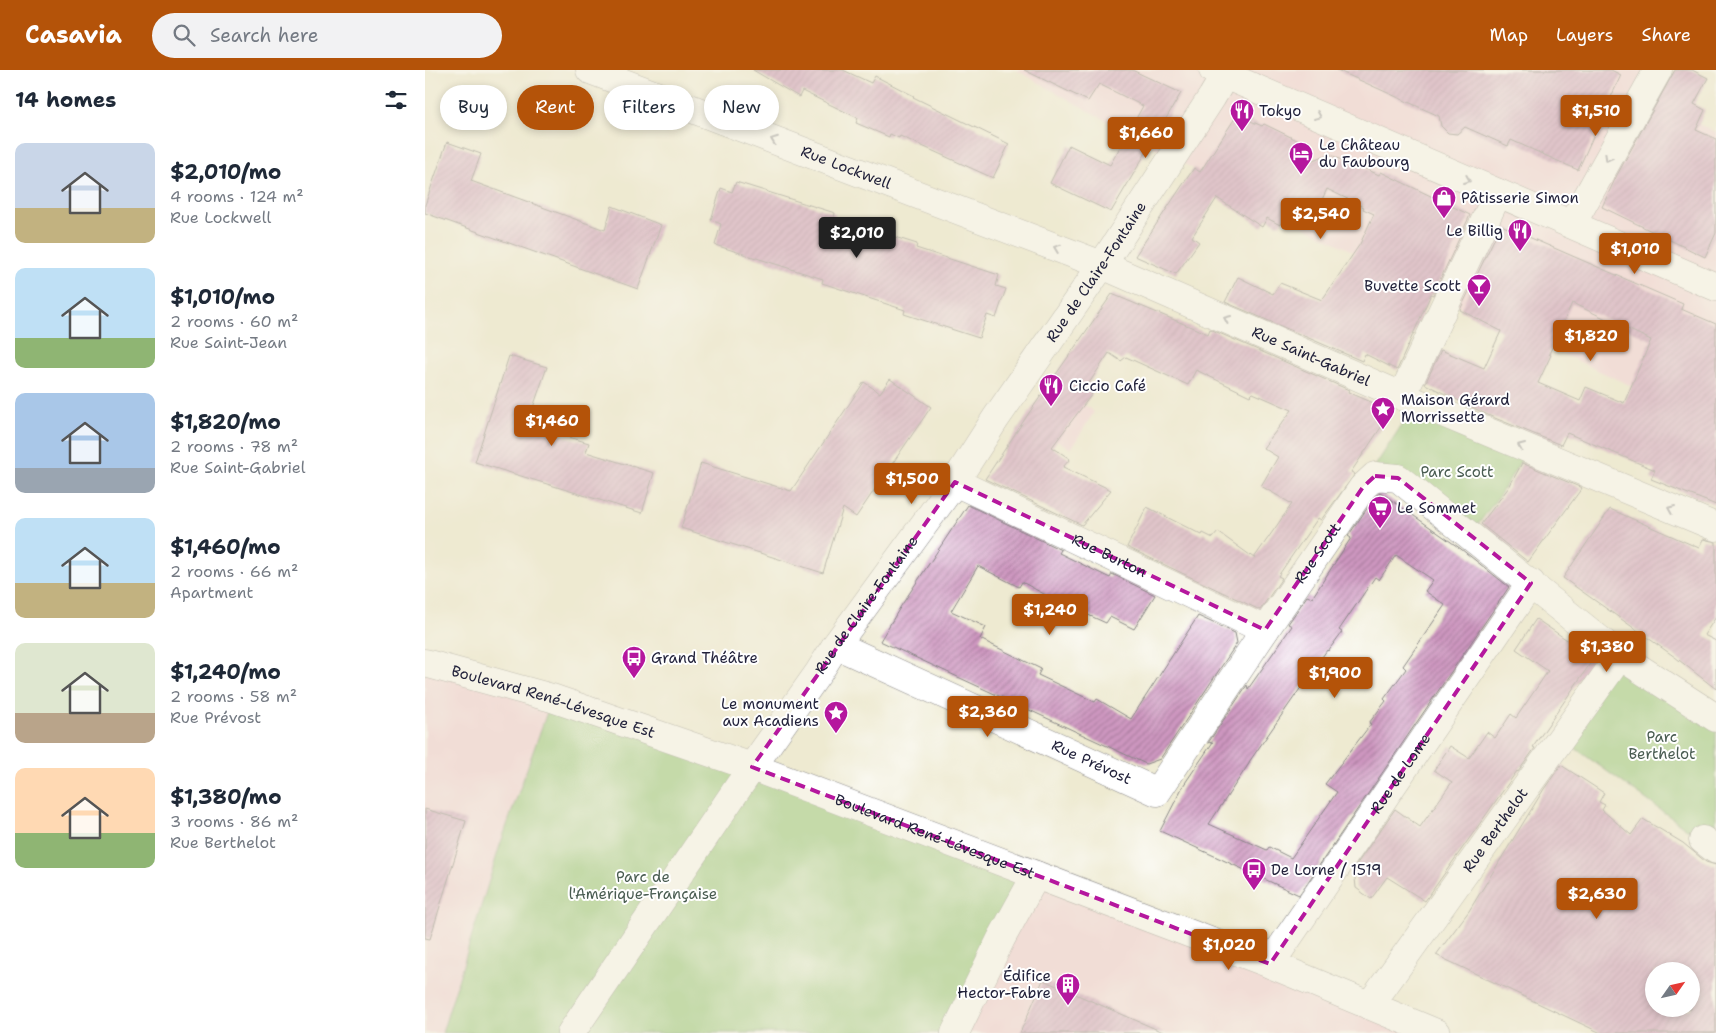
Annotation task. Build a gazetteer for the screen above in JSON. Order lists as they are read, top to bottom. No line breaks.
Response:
{"streets":{"street":["Rue Lockwell","Rue de Claire-Fontaine","Rue Saint-Gabriel","Rue Scott","Rue Burton","Boulevard René-Lévesque Est","Rue Prévost","Rue de Lome","Rue Berthelot"]},"crossings":[["Rue Lockwell","Rue de Claire-Fontaine"],["Rue Lockwell","Rue Saint-Gabriel"],["Rue de Claire-Fontaine","Rue Saint-Gabriel"],["Rue de Claire-Fontaine","Rue Burton"],["Rue de Claire-Fontaine","Boulevard René-Lévesque Est"],["Rue de Claire-Fontaine","Rue Prévost"],["Rue Scott","Rue Burton"],["Rue Scott","Rue Prévost"],["Rue Scott","Rue de Lome"],["Boulevard René-Lévesque Est","Rue de Lome"],["Boulevard René-Lévesque Est","Rue Berthelot"]],"one_way":["Rue Lockwell"],"parks":["Parc Scott","Parc Berthelot","Parc de l'Amérique-Française"],"places":{"restaurant":["Tokyo","Le Billig","Ciccio Café"],"hotel":["Le Château du Faubourg"],"shop":["Pâtisserie Simon"],"bar":["Buvette Scott"],"place":["Maison Gérard Morrissette","Le monument aux Acadiens"],"supermarket":["Le Sommet"],"bus stop":["Grand Théâtre","De Lorne / 1519"],"building":["Édifice Hector-Fabre"]},"north":"top right","page":{"header":"Casavia","search":"Search here","nav":["Map","Layers","Share"],"heading":"14 homes","chip":["Buy","Rent","Filters","New"],"price":["$1,510","$1,660","$2,540","$2,010","$1,010","$1,820","$1,460","$1,500","$1,240","$1,380","$1,900","$2,360","$2,630","$1,020"],"list":[{"name":"$2,010/mo","note":"4 rooms · 124 m² · Rue Lockwell"},{"name":"$1,010/mo","note":"2 rooms · 60 m² · Rue Saint-Jean"},{"name":"$1,820/mo","note":"2 rooms · 78 m² · Rue Saint-Gabriel"},{"name":"$1,460/mo","note":"2 rooms · 66 m² · Apartment"},{"name":"$1,240/mo","note":"2 rooms · 58 m² · Rue Prévost"},{"name":"$1,380/mo","note":"3 rooms · 86 m² · Rue Berthelot"}]}}
